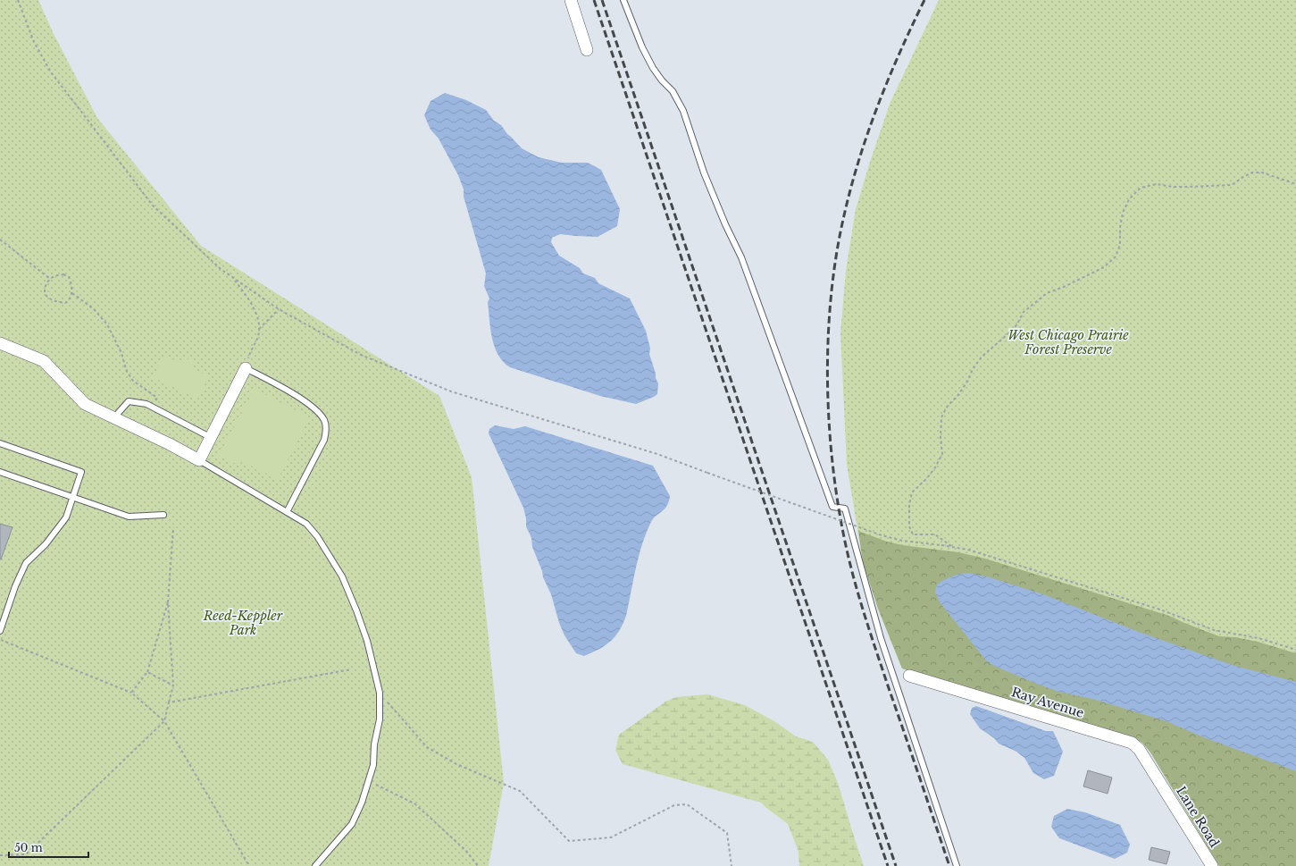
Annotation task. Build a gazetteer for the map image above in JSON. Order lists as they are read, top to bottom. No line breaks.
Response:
{"streets":{"street":["Ray Avenue","Lane Road"]},"crossings":[["Ray Avenue","Lane Road"]],"parks":["West Chicago Prairie Forest Preserve","Reed-Keppler Park"],"scale_bar":"50 m"}
